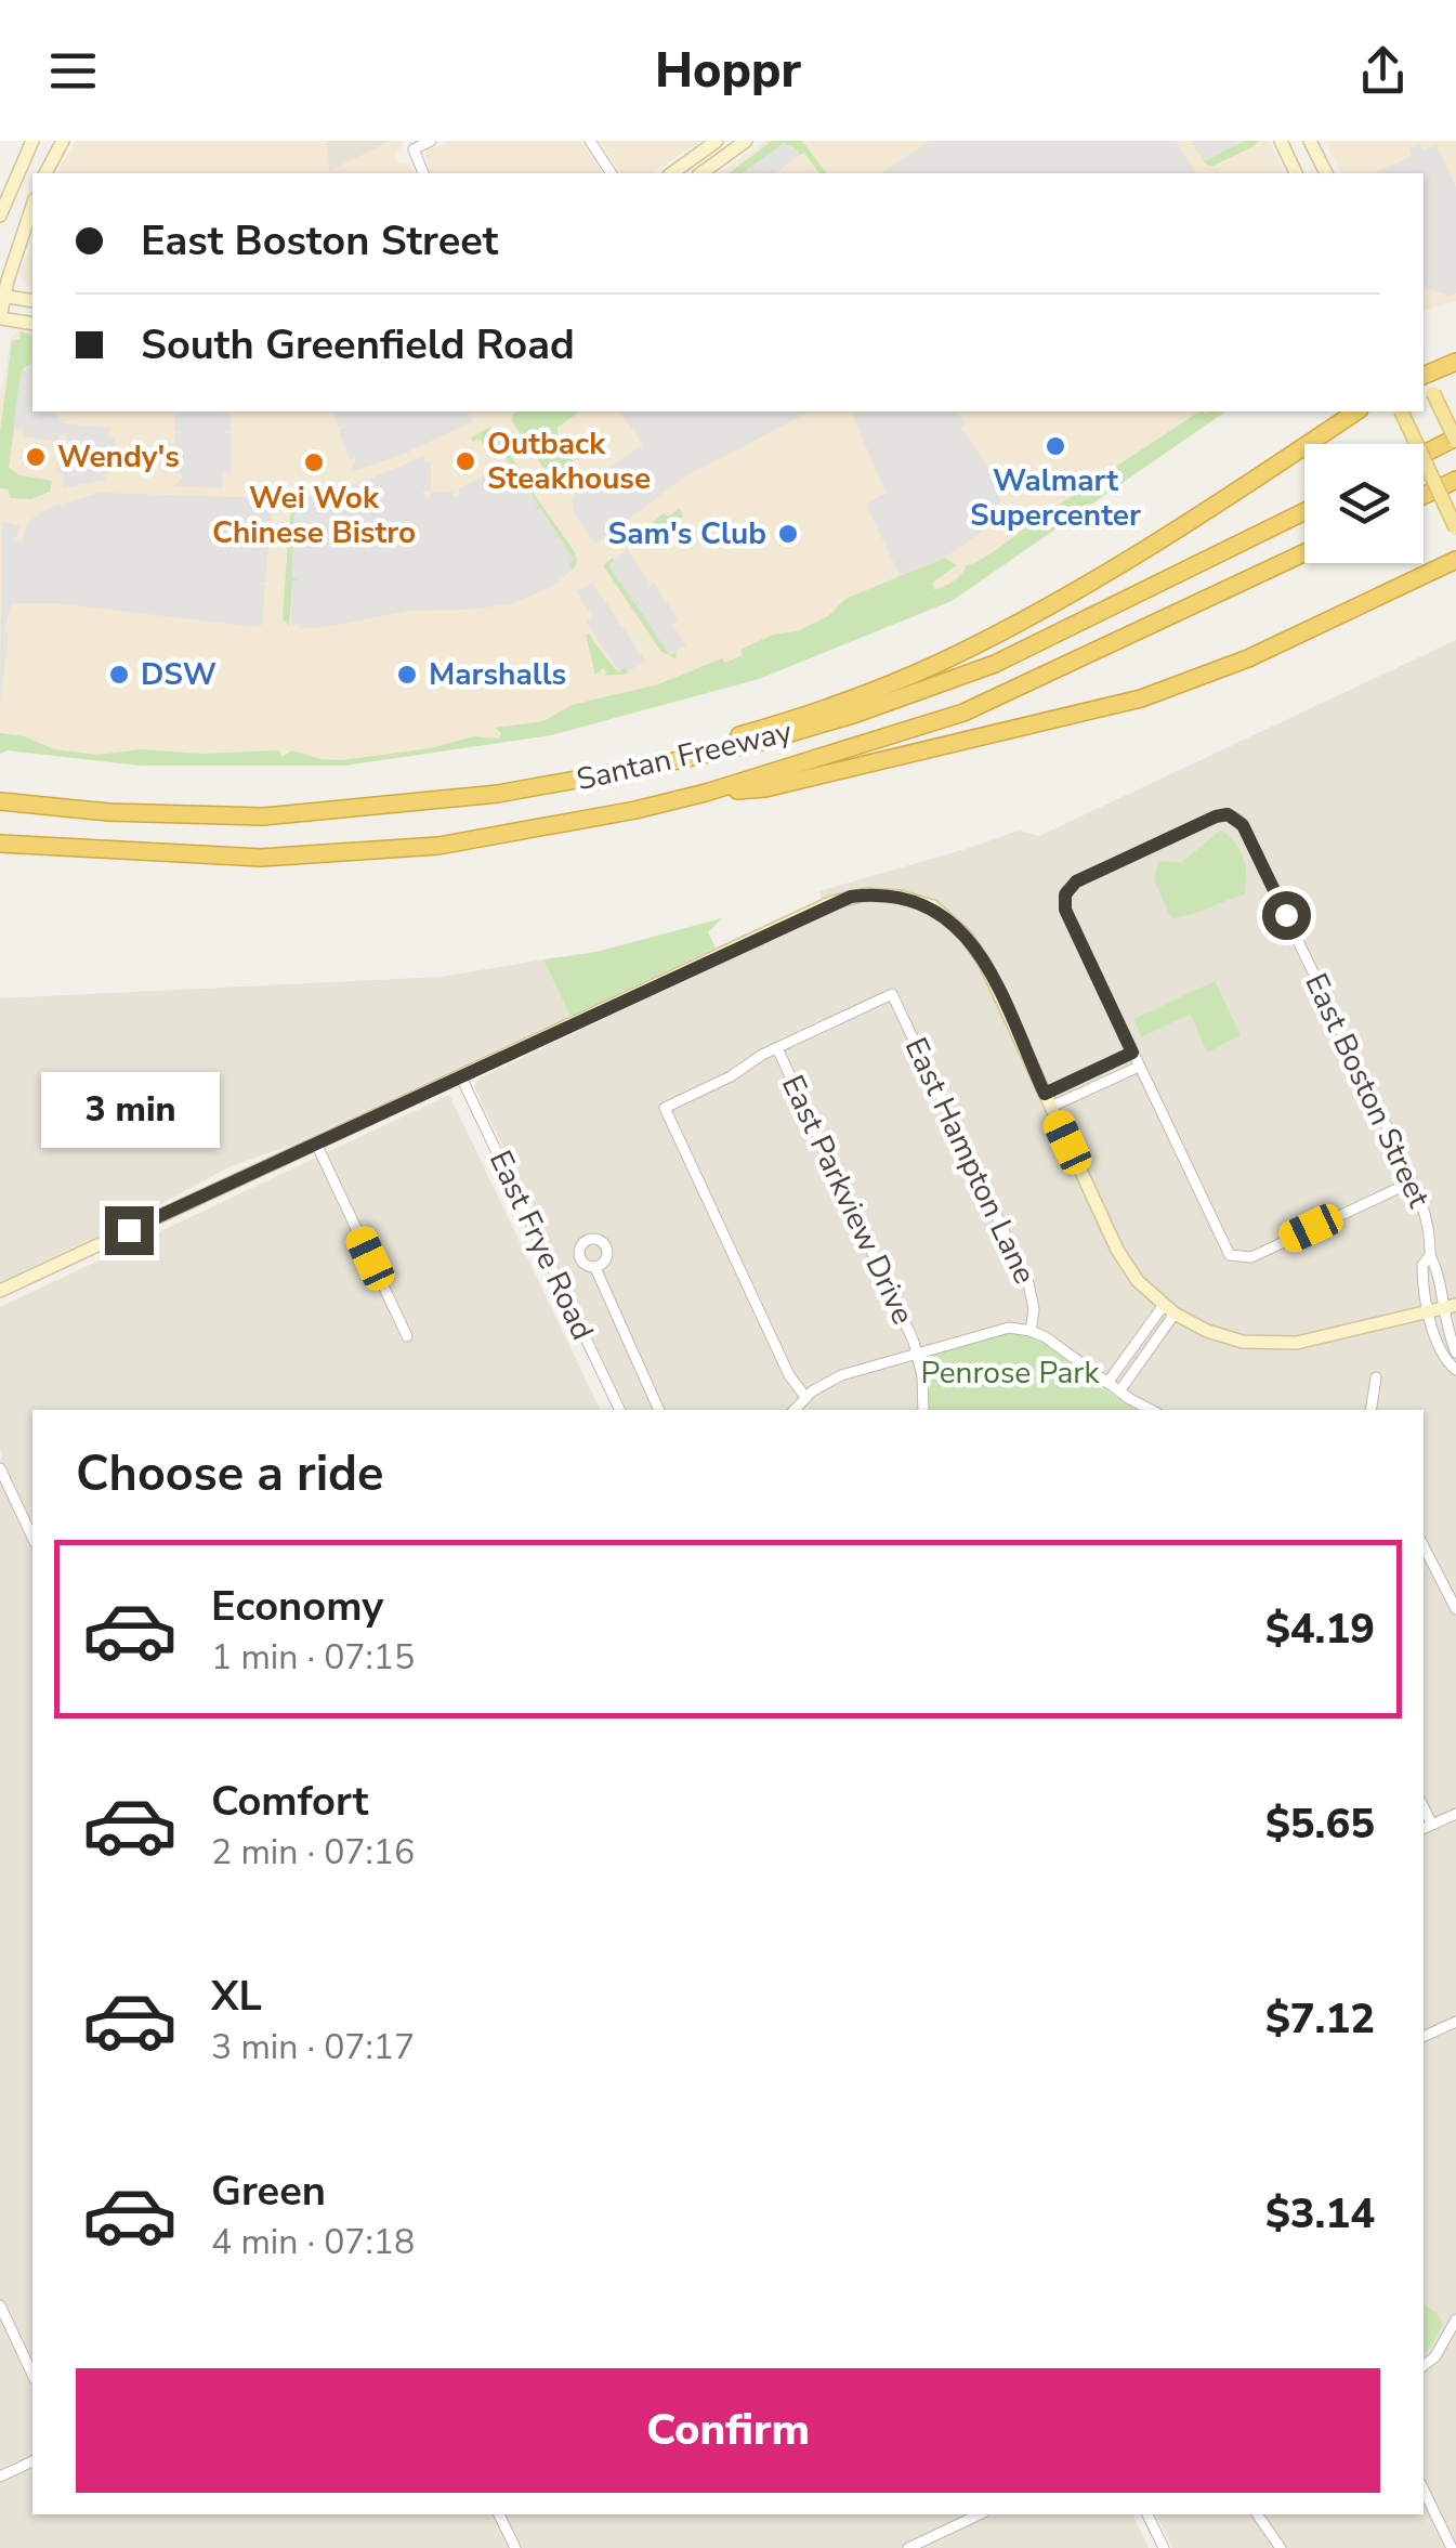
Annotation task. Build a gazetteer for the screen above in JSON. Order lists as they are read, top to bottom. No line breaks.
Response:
{"streets":{"highway":["Santan Freeway"],"street":["East Boston Street","East Hampton Lane","East Parkview Drive","East Frye Road"]},"crossings":[["East Hampton Lane","East Parkview Drive"]],"parks":["Penrose Park"],"places":["Walmart Supercenter","Wendy's","Outback Steakhouse","Wei Wok Chinese Bistro","Sam's Club","DSW","Marshalls"],"page":{"header":"Hoppr","banner":["East Boston Street","South Greenfield Road"],"bubble":"3 min","heading":"Choose a ride","list":[{"name":"Economy","note":"1 min · 07:15","value":"$4.19"},{"name":"Comfort","note":"2 min · 07:16","value":"$5.65"},{"name":"XL","note":"3 min · 07:17","value":"$7.12"},{"name":"Green","note":"4 min · 07:18","value":"$3.14"}],"buttons":"Confirm"}}
